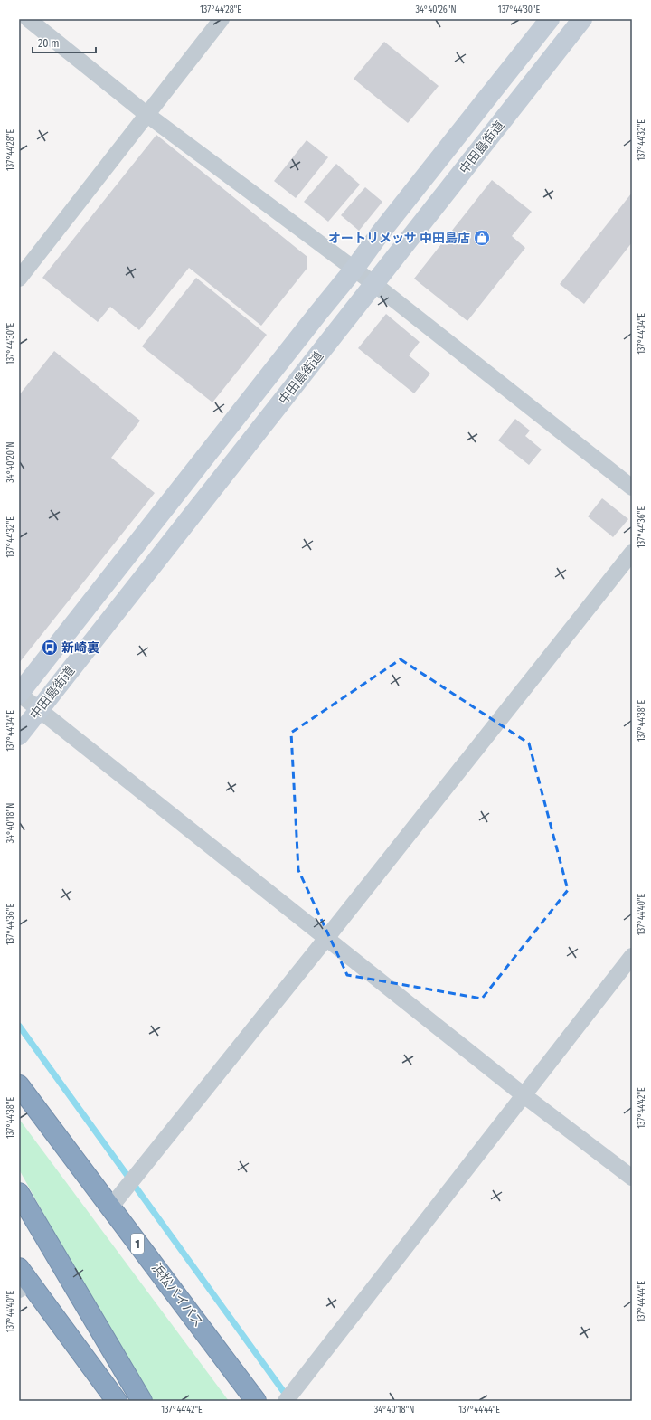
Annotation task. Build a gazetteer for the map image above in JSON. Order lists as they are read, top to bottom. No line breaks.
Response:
{"streets":{"highway":["1","浜松バイパス"],"street":["中田島街道"]},"places":{"shop":["オートリメッサ 中田島店"],"bus stop":["新崎裏"]},"scale_bar":"20 m","coordinates":["137°44'28\"E","34°40'26\"N","137°44'30\"E","137°44'32\"E","137°44'34\"E","34°40'20\"N","137°44'36\"E","137°44'38\"E","34°40'18\"N","137°44'40\"E","137°44'42\"E","137°44'44\"E"]}
